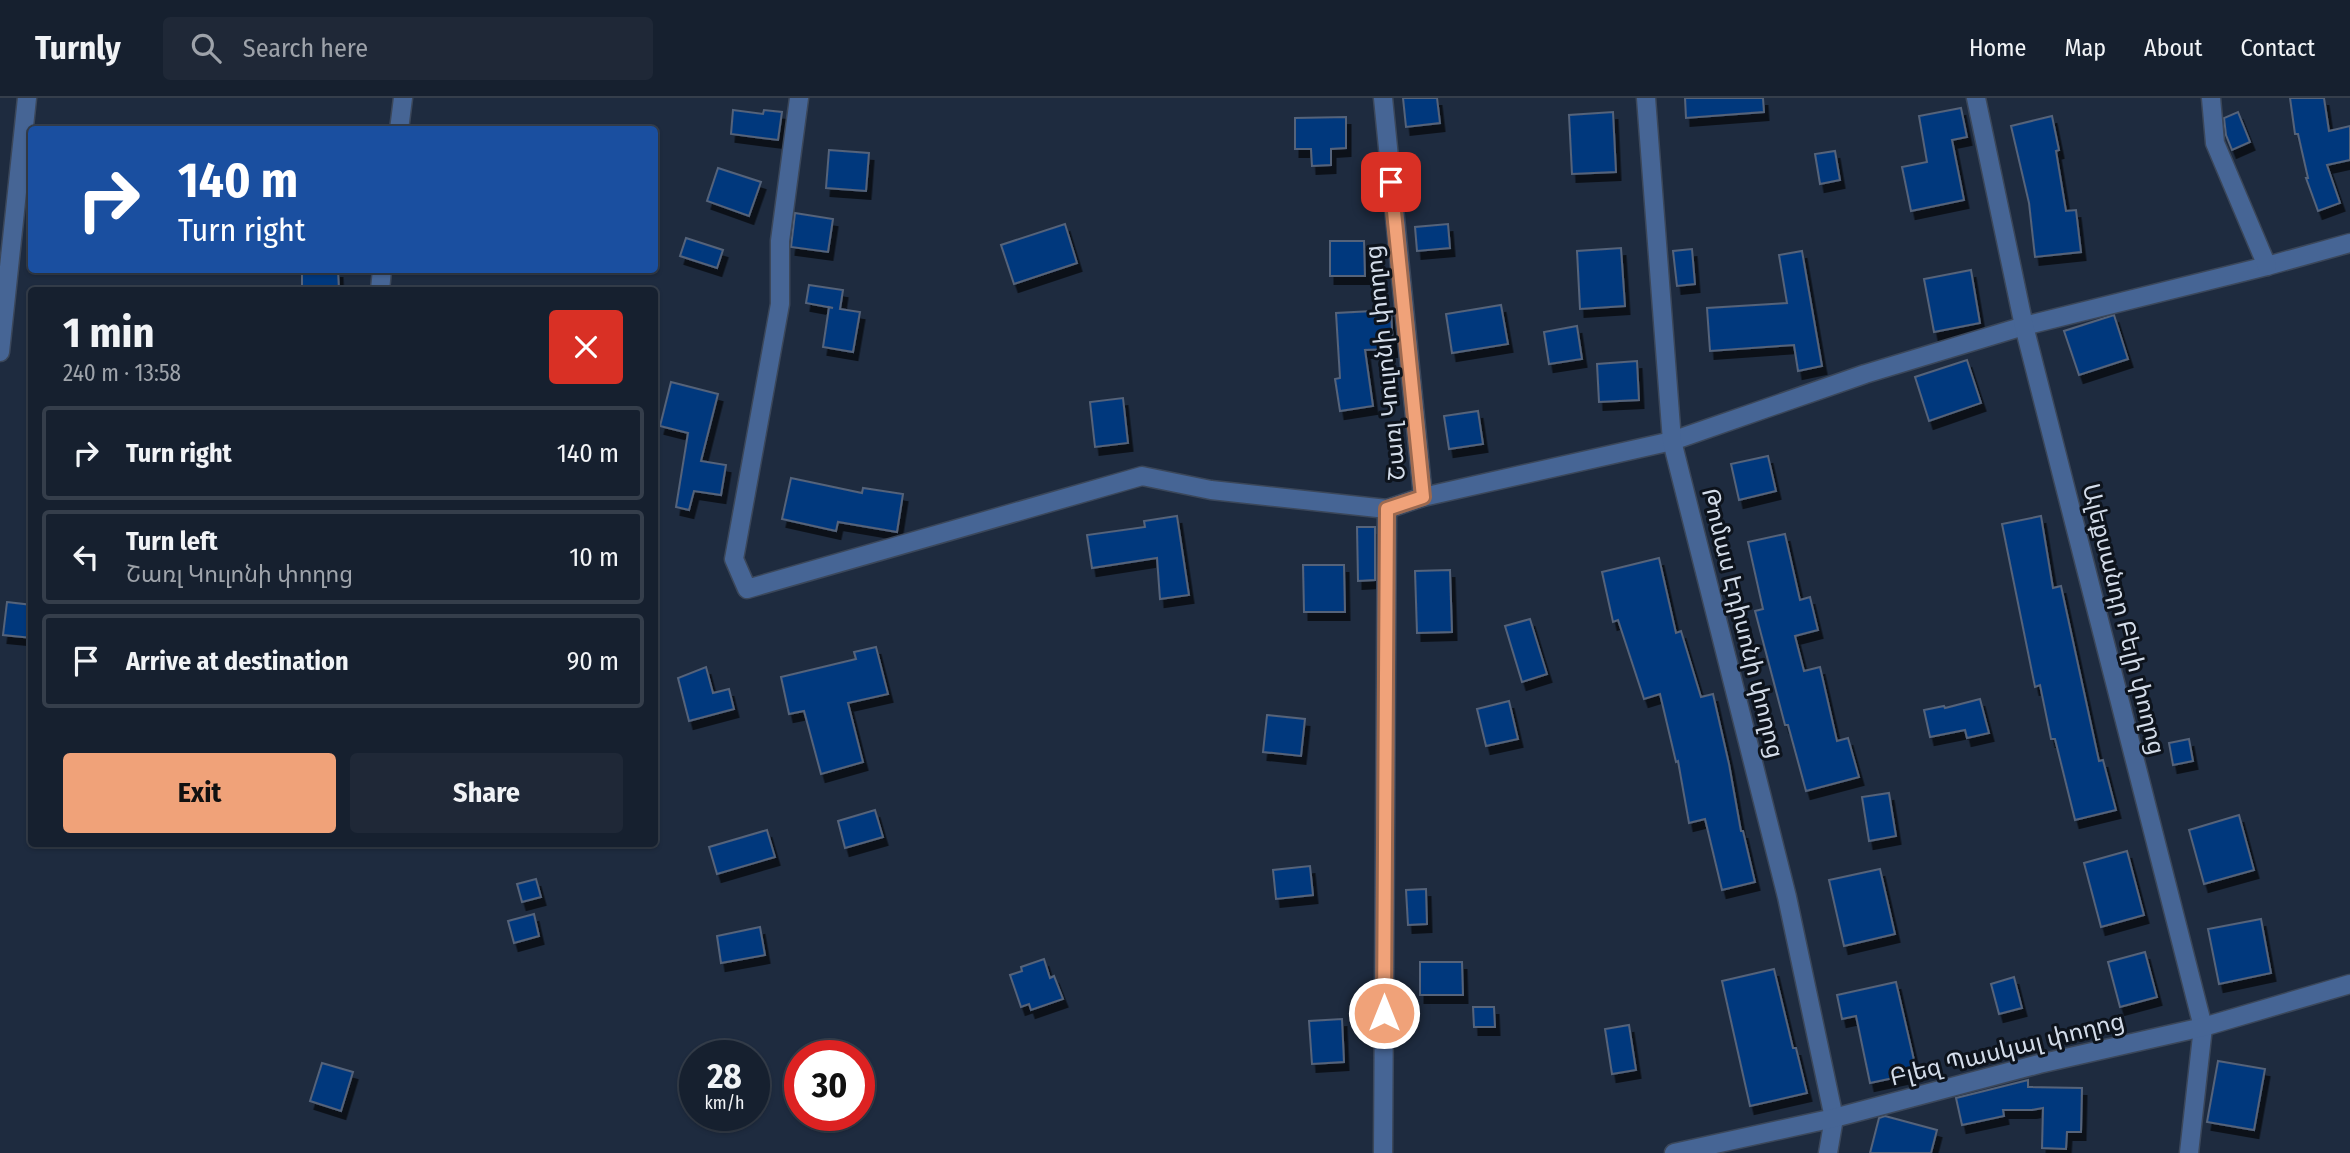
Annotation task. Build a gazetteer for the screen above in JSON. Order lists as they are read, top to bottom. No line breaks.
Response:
{"streets":{"street":["Շառլ Կուլոնի փողոց","Ալեքսանդր Բելի փողոց","Թոմաս Էդիսոնի փողոց","Բլեզ Պասկալ փողոց"]},"crossings":[["Ալեքսանդր Բելի փողոց","Բլեզ Պասկալ փողոց"],["Թոմաս Էդիսոնի փողոց","Բլեզ Պասկալ փողոց"]],"page":{"header":"Turnly","search":"Search here","nav":["Home","Map","About","Contact"],"turn":["140 m","Turn right"],"heading":["1 min","240 m · 13:58"],"list":[{"name":"Turn right","value":"140 m"},{"name":"Turn left","note":"Շառլ Կուլոնի փողոց","value":"10 m"},{"name":"Arrive at destination","value":"90 m"}],"buttons":["Exit","Share"],"speed":"28 km/h","limit":"30"}}
